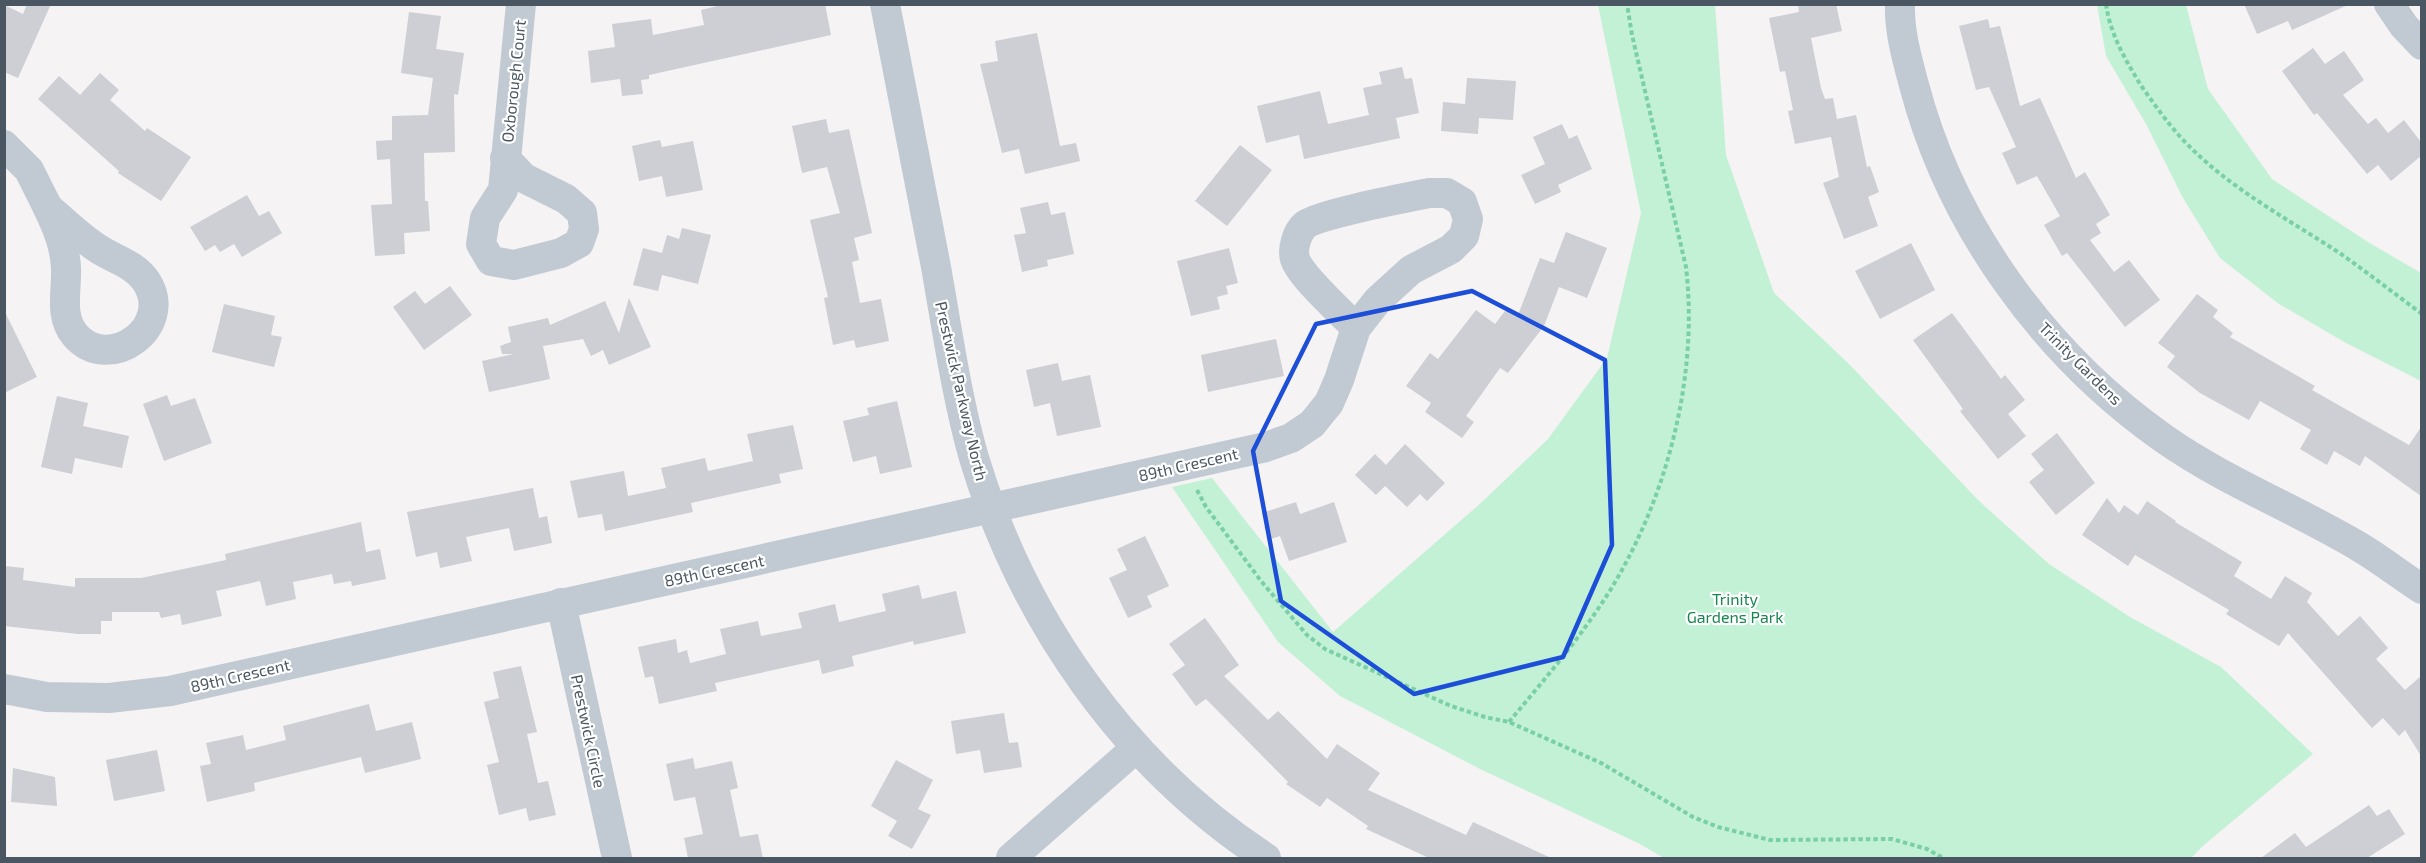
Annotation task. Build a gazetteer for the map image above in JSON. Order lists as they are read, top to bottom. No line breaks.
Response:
{"streets":{"street":["Oxborough Court","Trinity Gardens","Prestwick Parkway North","89th Crescent","Prestwick Circle"]},"crossings":[["Prestwick Parkway North","89th Crescent"],["89th Crescent","Prestwick Circle"]],"parks":["Trinity Gardens Park"]}
